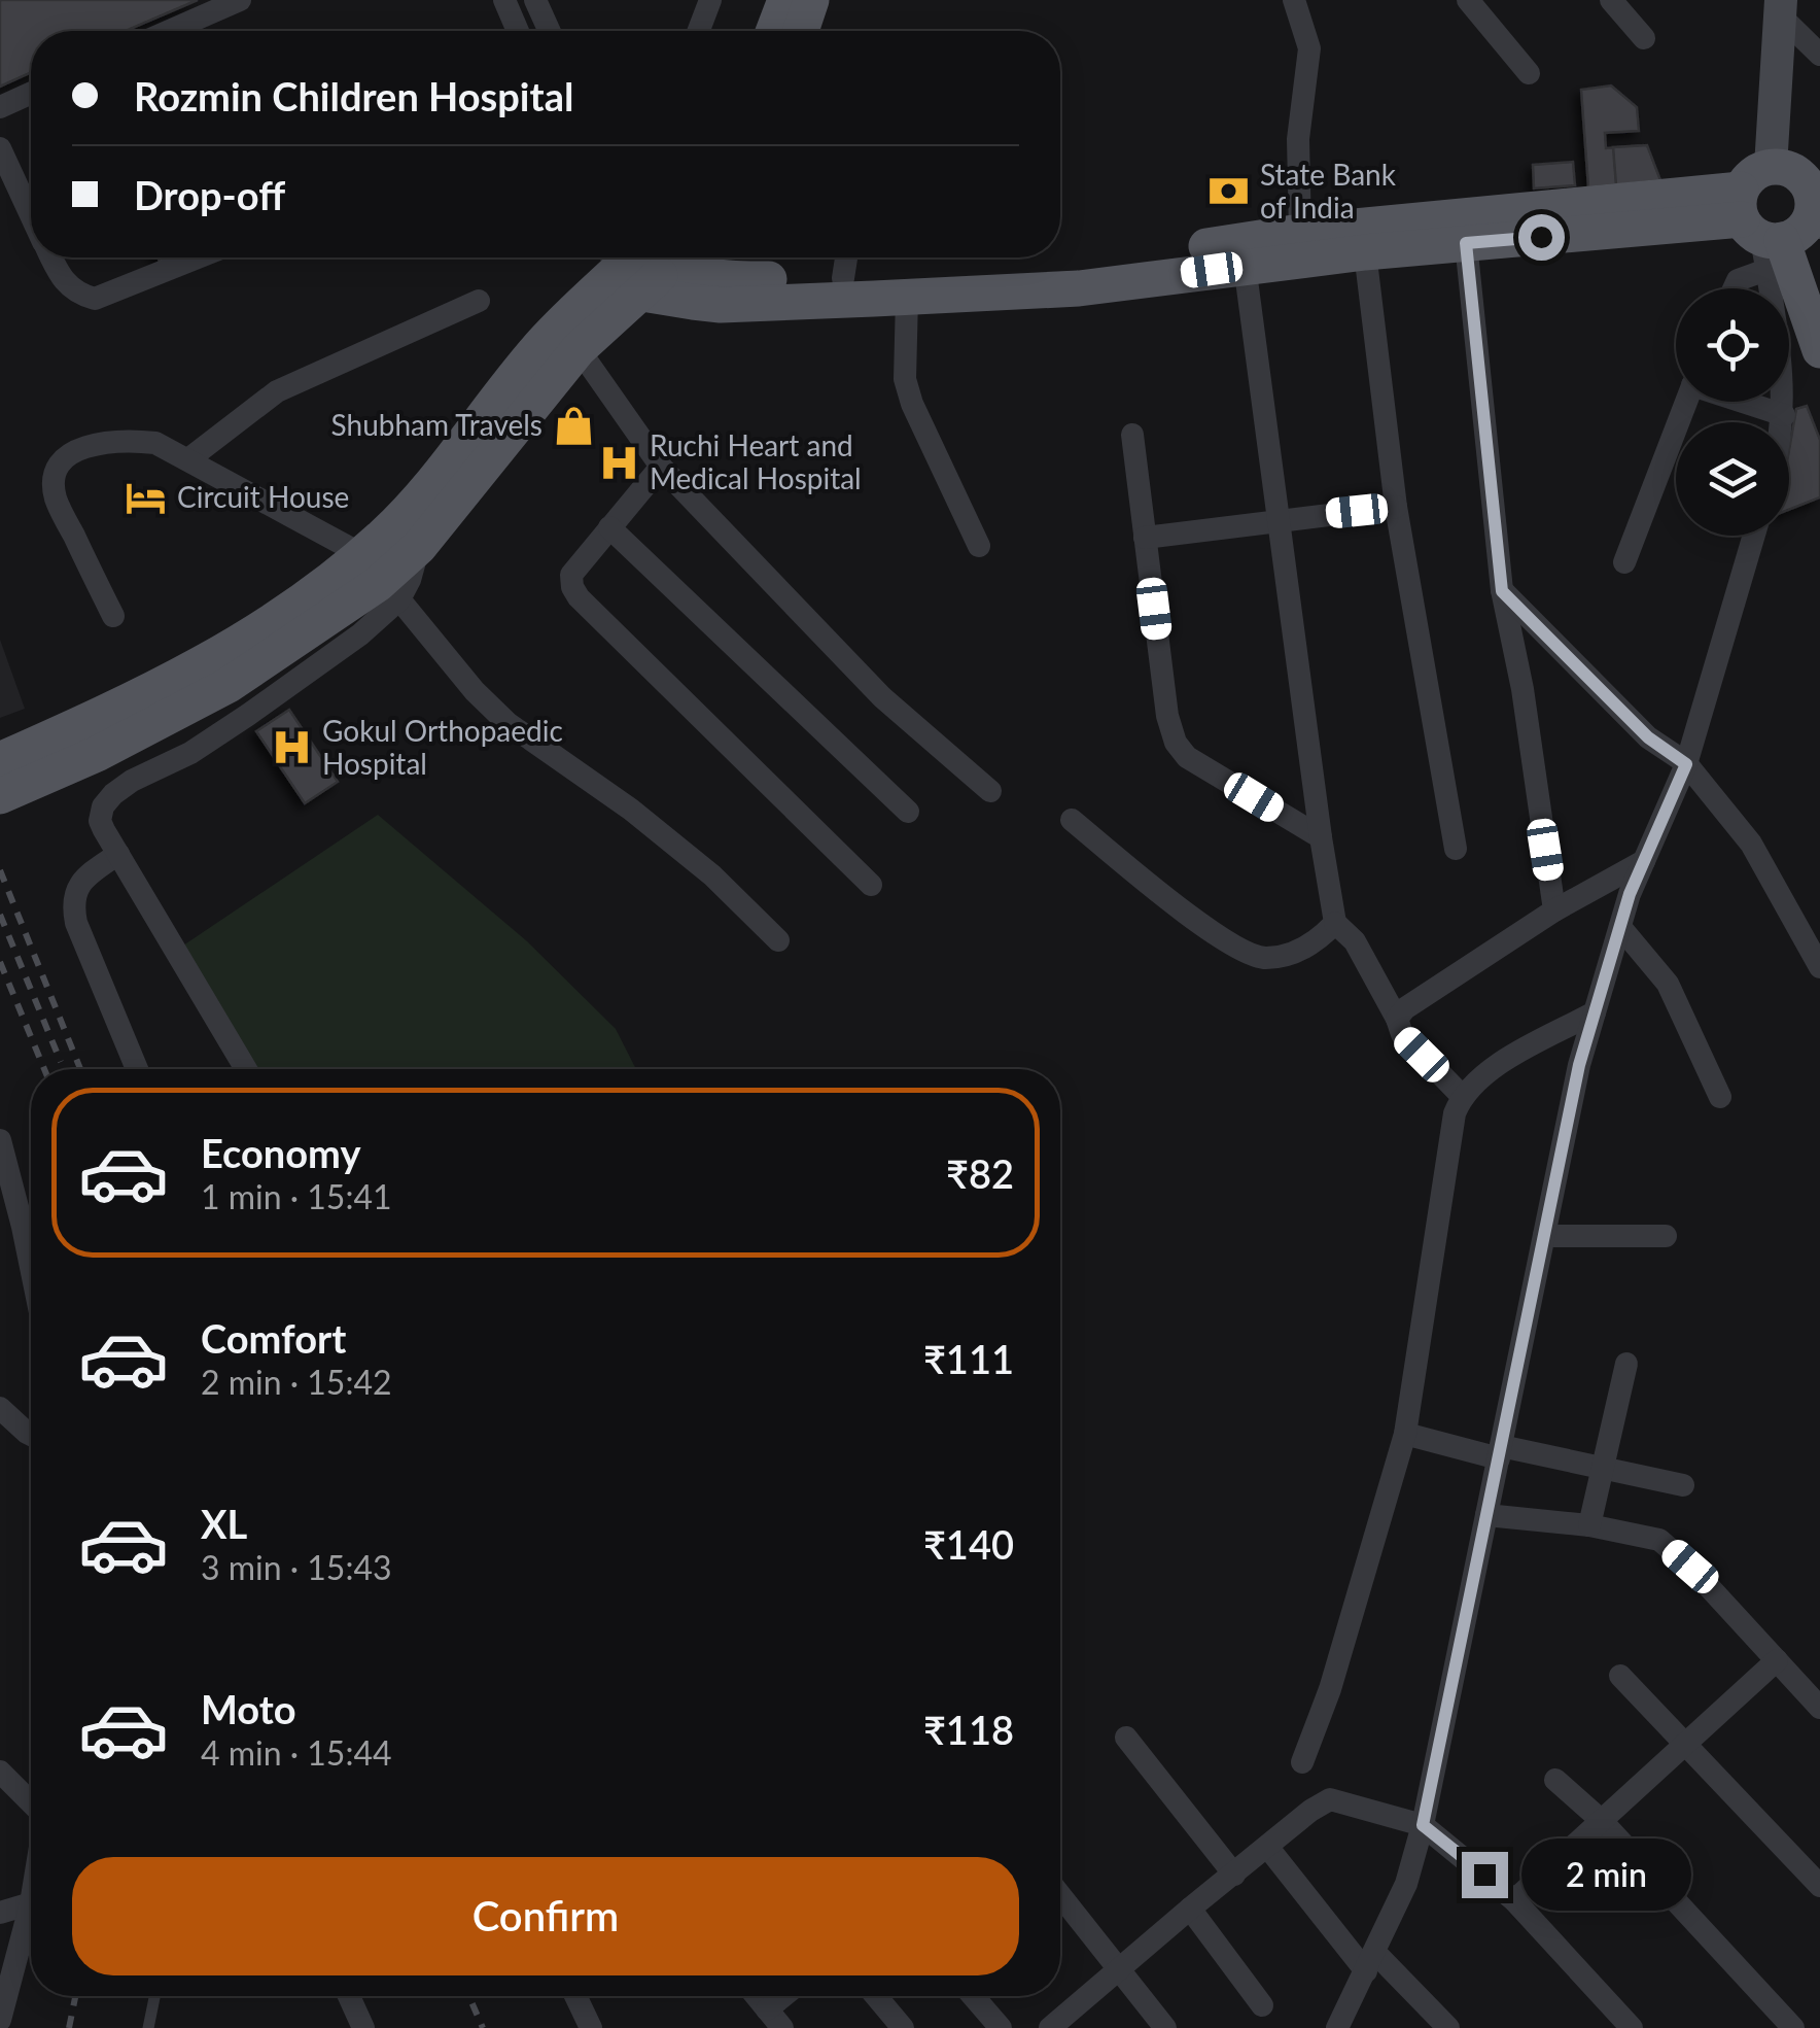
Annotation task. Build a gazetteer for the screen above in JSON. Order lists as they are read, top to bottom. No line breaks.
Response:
{"places":{"bank":["State Bank of India"],"shop":["Shubham Travels"],"hospital":["Ruchi Heart and Medical Hospital","Gokul Orthopaedic Hospital"],"hotel":["Circuit House"]},"page":{"banner":["Rozmin Children Hospital","Drop-off"],"list":[{"name":"Economy","note":"1 min · 15:41","value":"₹82"},{"name":"Comfort","note":"2 min · 15:42","value":"₹111"},{"name":"XL","note":"3 min · 15:43","value":"₹140"},{"name":"Moto","note":"4 min · 15:44","value":"₹118"}],"buttons":"Confirm","bubble":"2 min"}}
